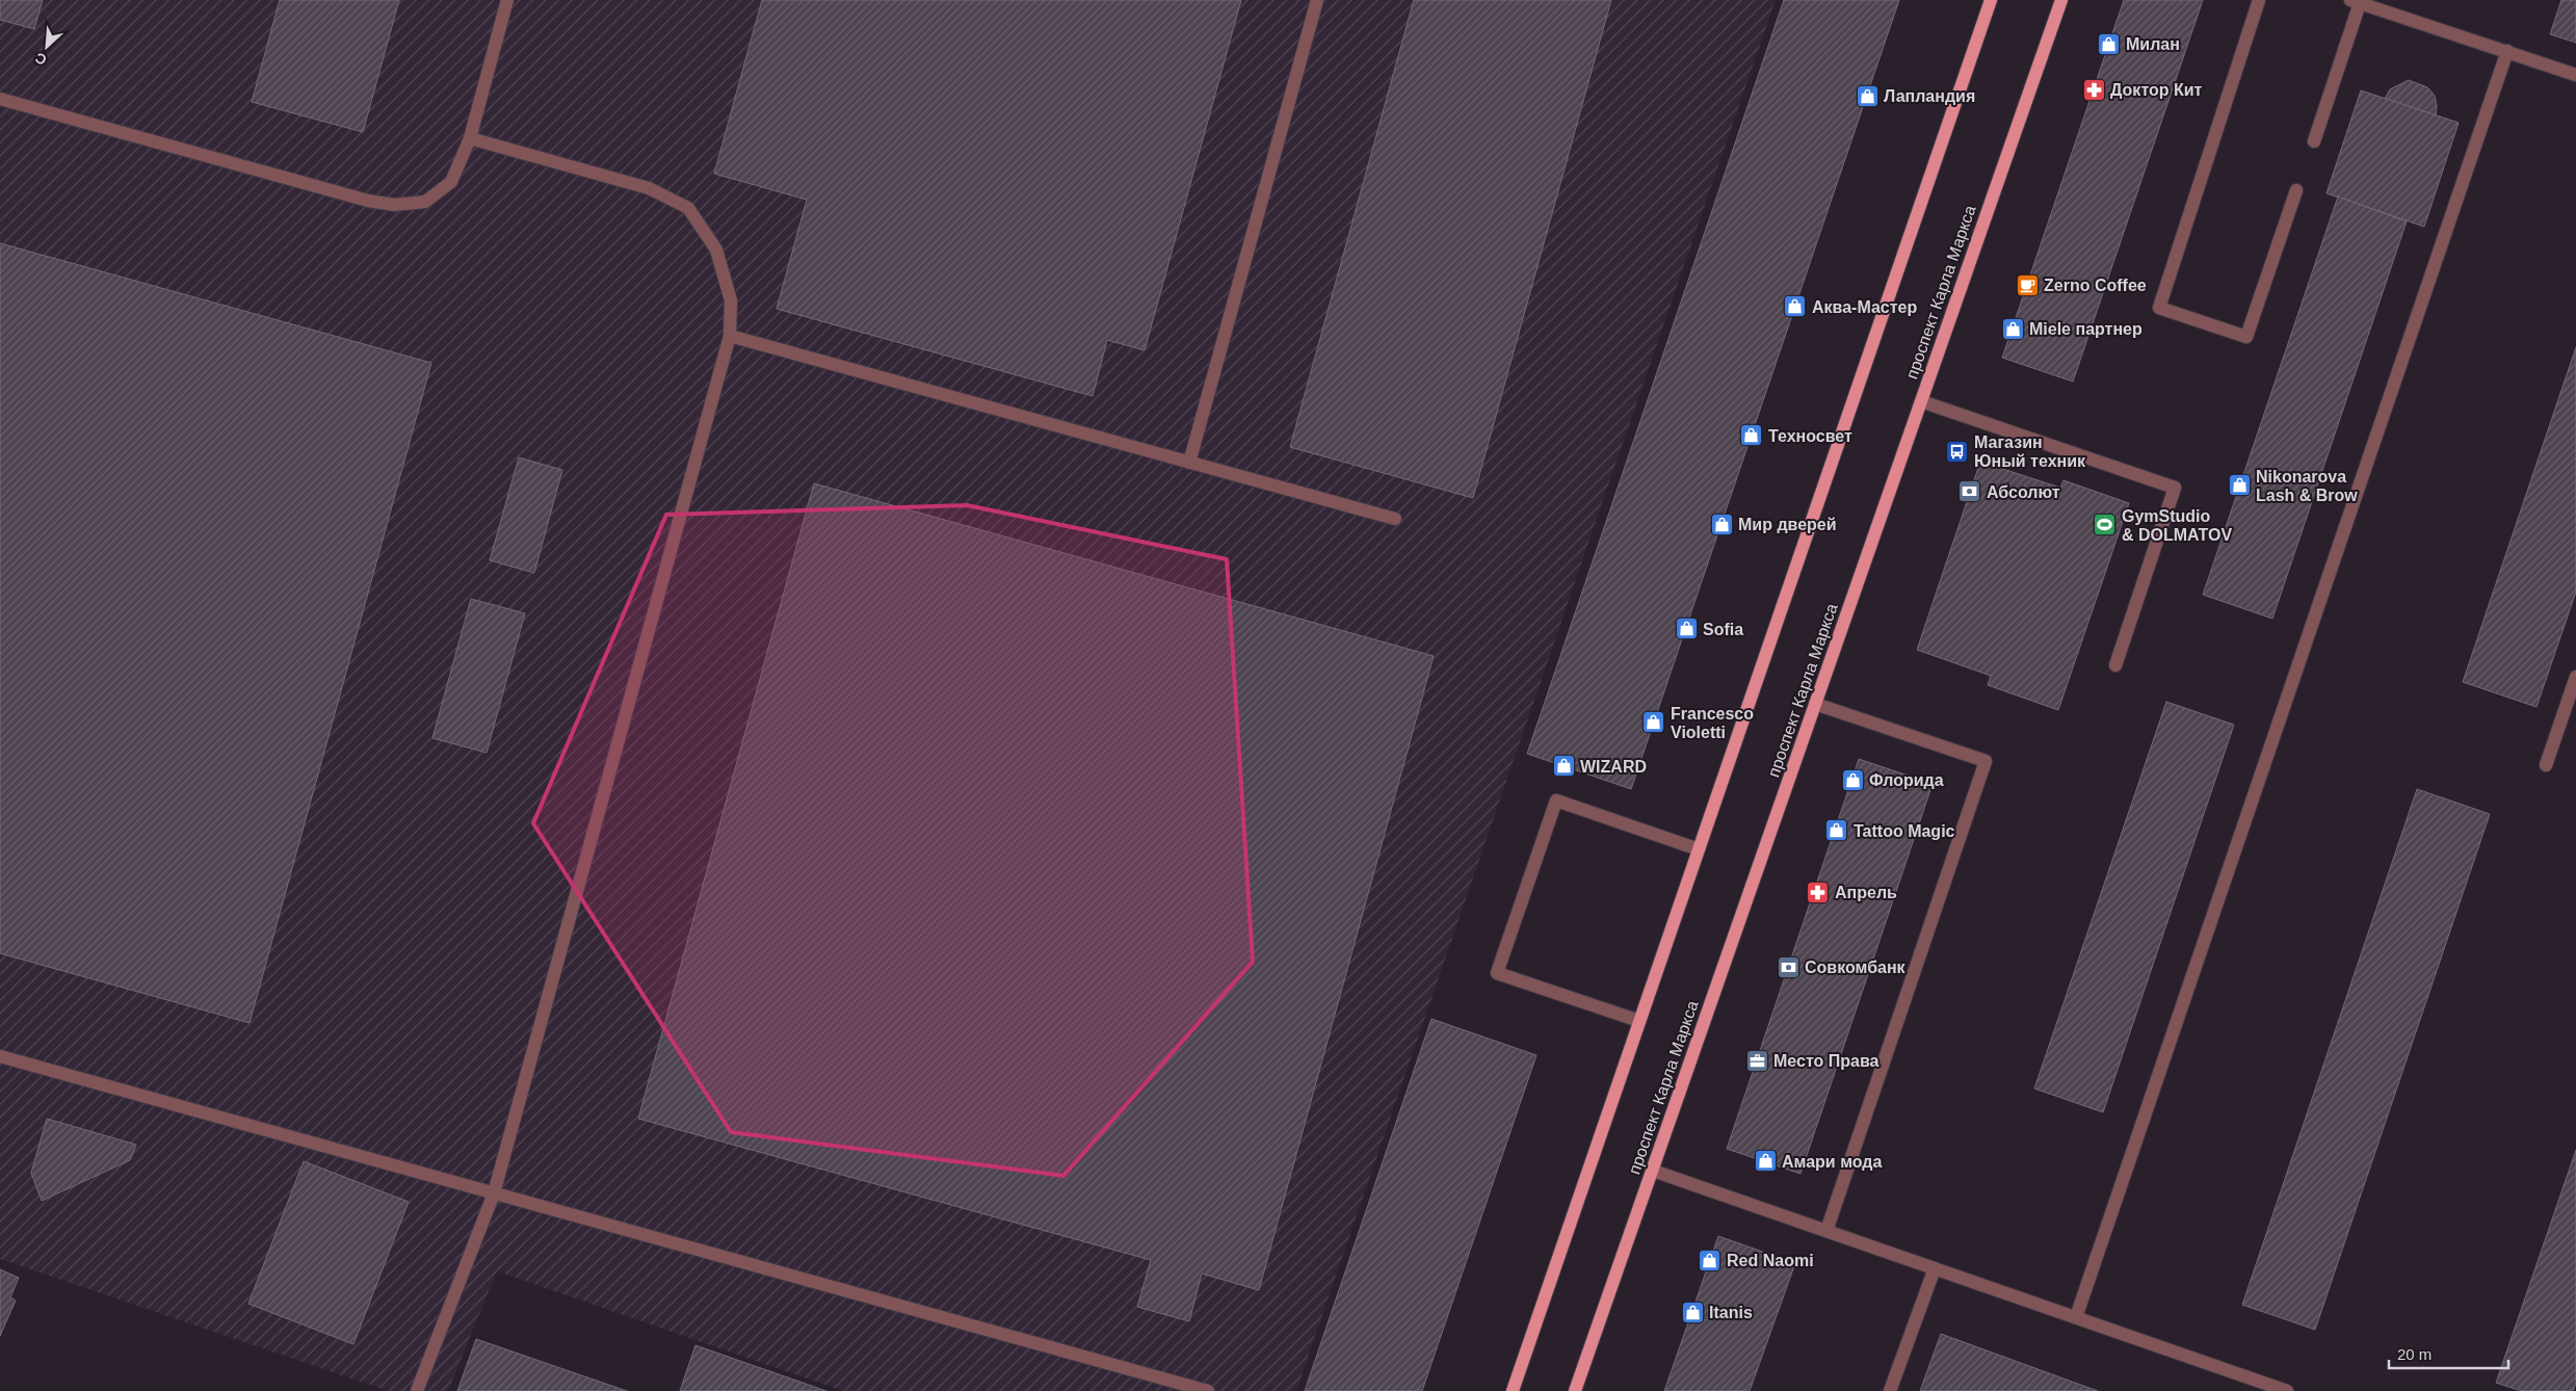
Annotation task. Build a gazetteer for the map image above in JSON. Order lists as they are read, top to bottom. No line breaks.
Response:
{"streets":{"main road":["проспект Карла Маркса"]},"places":{"shop":["Милан","Лапландия","Аква-Мастер","Miele партнер","Техносвет","Nikonarova Lash & Brow","Мир дверей","Sofia","Francesco Violetti","WIZARD","Флорида","Tattoo Magic","Амари мода","Red Naomi","Itanis"],"pharmacy":["Доктор Кит","Апрель"],"cafe":["Zerno Coffee"],"bus stop":["Магазин Юный техник"],"bank":["Абсолют","Совкомбанк"],"sports":["GymStudio & DOLMATOV"],"office":["Место Права"]},"scale_bar":"20 m","north":"bottom left"}
